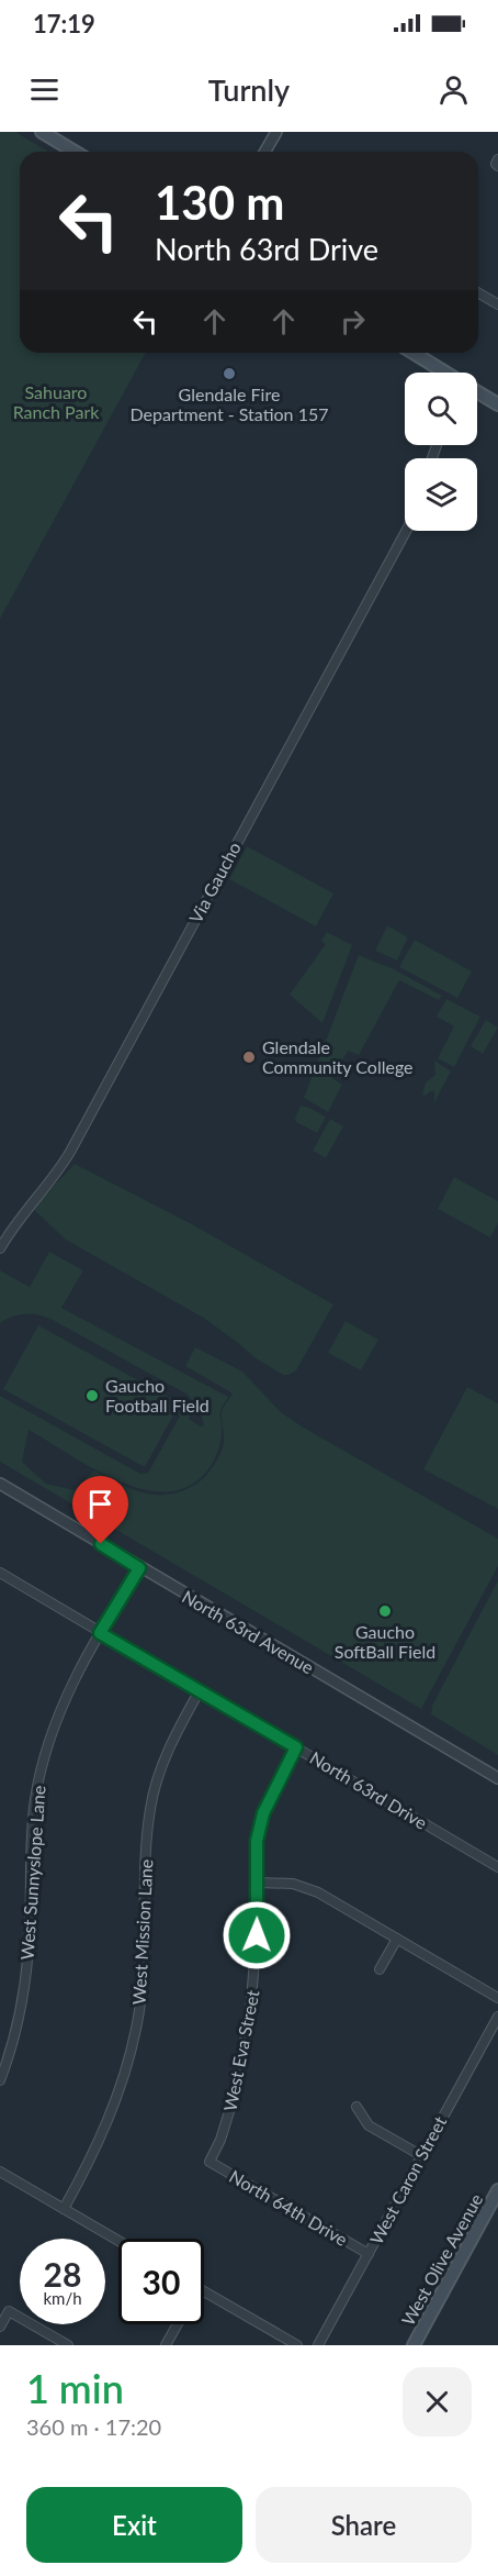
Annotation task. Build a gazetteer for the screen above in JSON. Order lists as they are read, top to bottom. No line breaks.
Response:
{"streets":{"main road":["West Olive Avenue"],"street":["Via Gaucho","North 63rd Avenue","North 63rd Drive","West Sunnyslope Lane","West Mission Lane","West Eva Street","West Caron Street","North 64th Drive"]},"crossings":[["North 63rd Avenue","West Sunnyslope Lane"],["North 63rd Drive","West Sunnyslope Lane"],["North 63rd Drive","West Mission Lane"],["North 63rd Drive","West Eva Street"],["West Eva Street","North 64th Drive"],["West Caron Street","North 64th Drive"]],"parks":["Sahuaro Ranch Park"],"places":["Glendale Fire Department - Station 157","Glendale Community College","Gaucho Football Field","Gaucho SoftBall Field"],"page":{"status":"17:19","header":"Turnly","turn":["130 m","North 63rd Drive"],"speed":"28 km/h","limit":"30","heading":["1 min","360 m · 17:20"],"buttons":["Exit","Share"]}}
